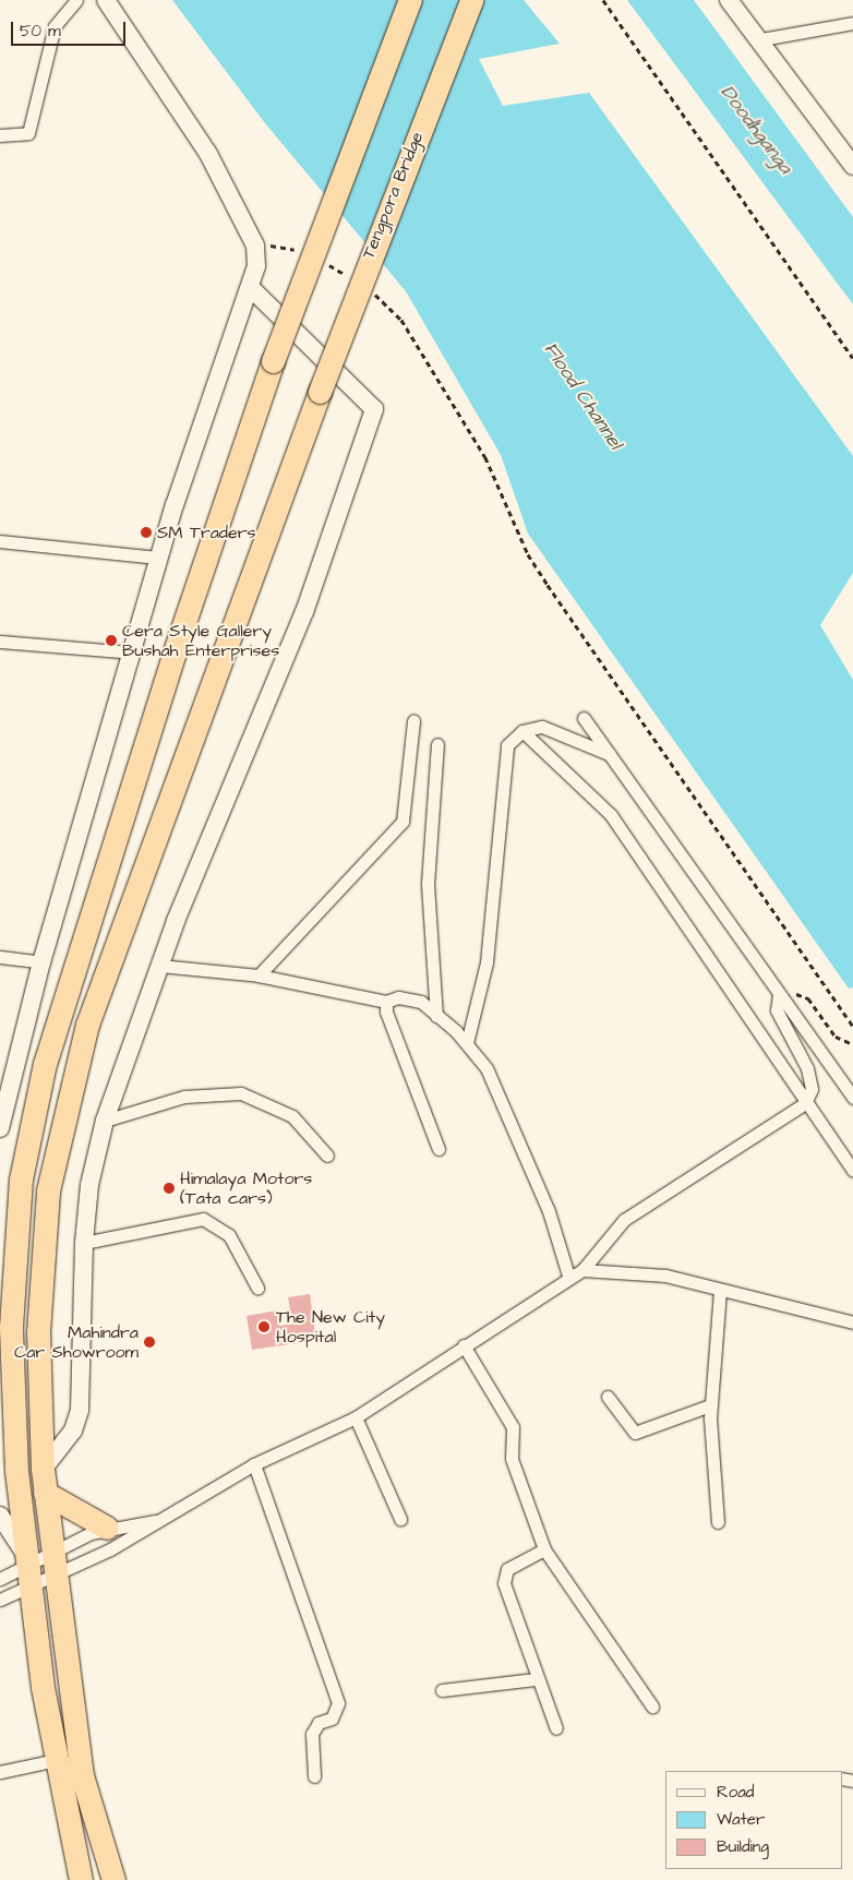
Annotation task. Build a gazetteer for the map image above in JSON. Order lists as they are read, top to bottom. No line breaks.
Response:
{"streets":{"highway":["Tengpora Bridge"]},"water":["Doodhganga","Flood Channel"],"places":["SM Traders","Cera Style Gallery Bushah Enterprises","Himalaya Motors (Tata cars)","The New City Hospital","Mahindra Car Showroom"],"legend":["Road","Water","Building"],"scale_bar":"50 m"}
